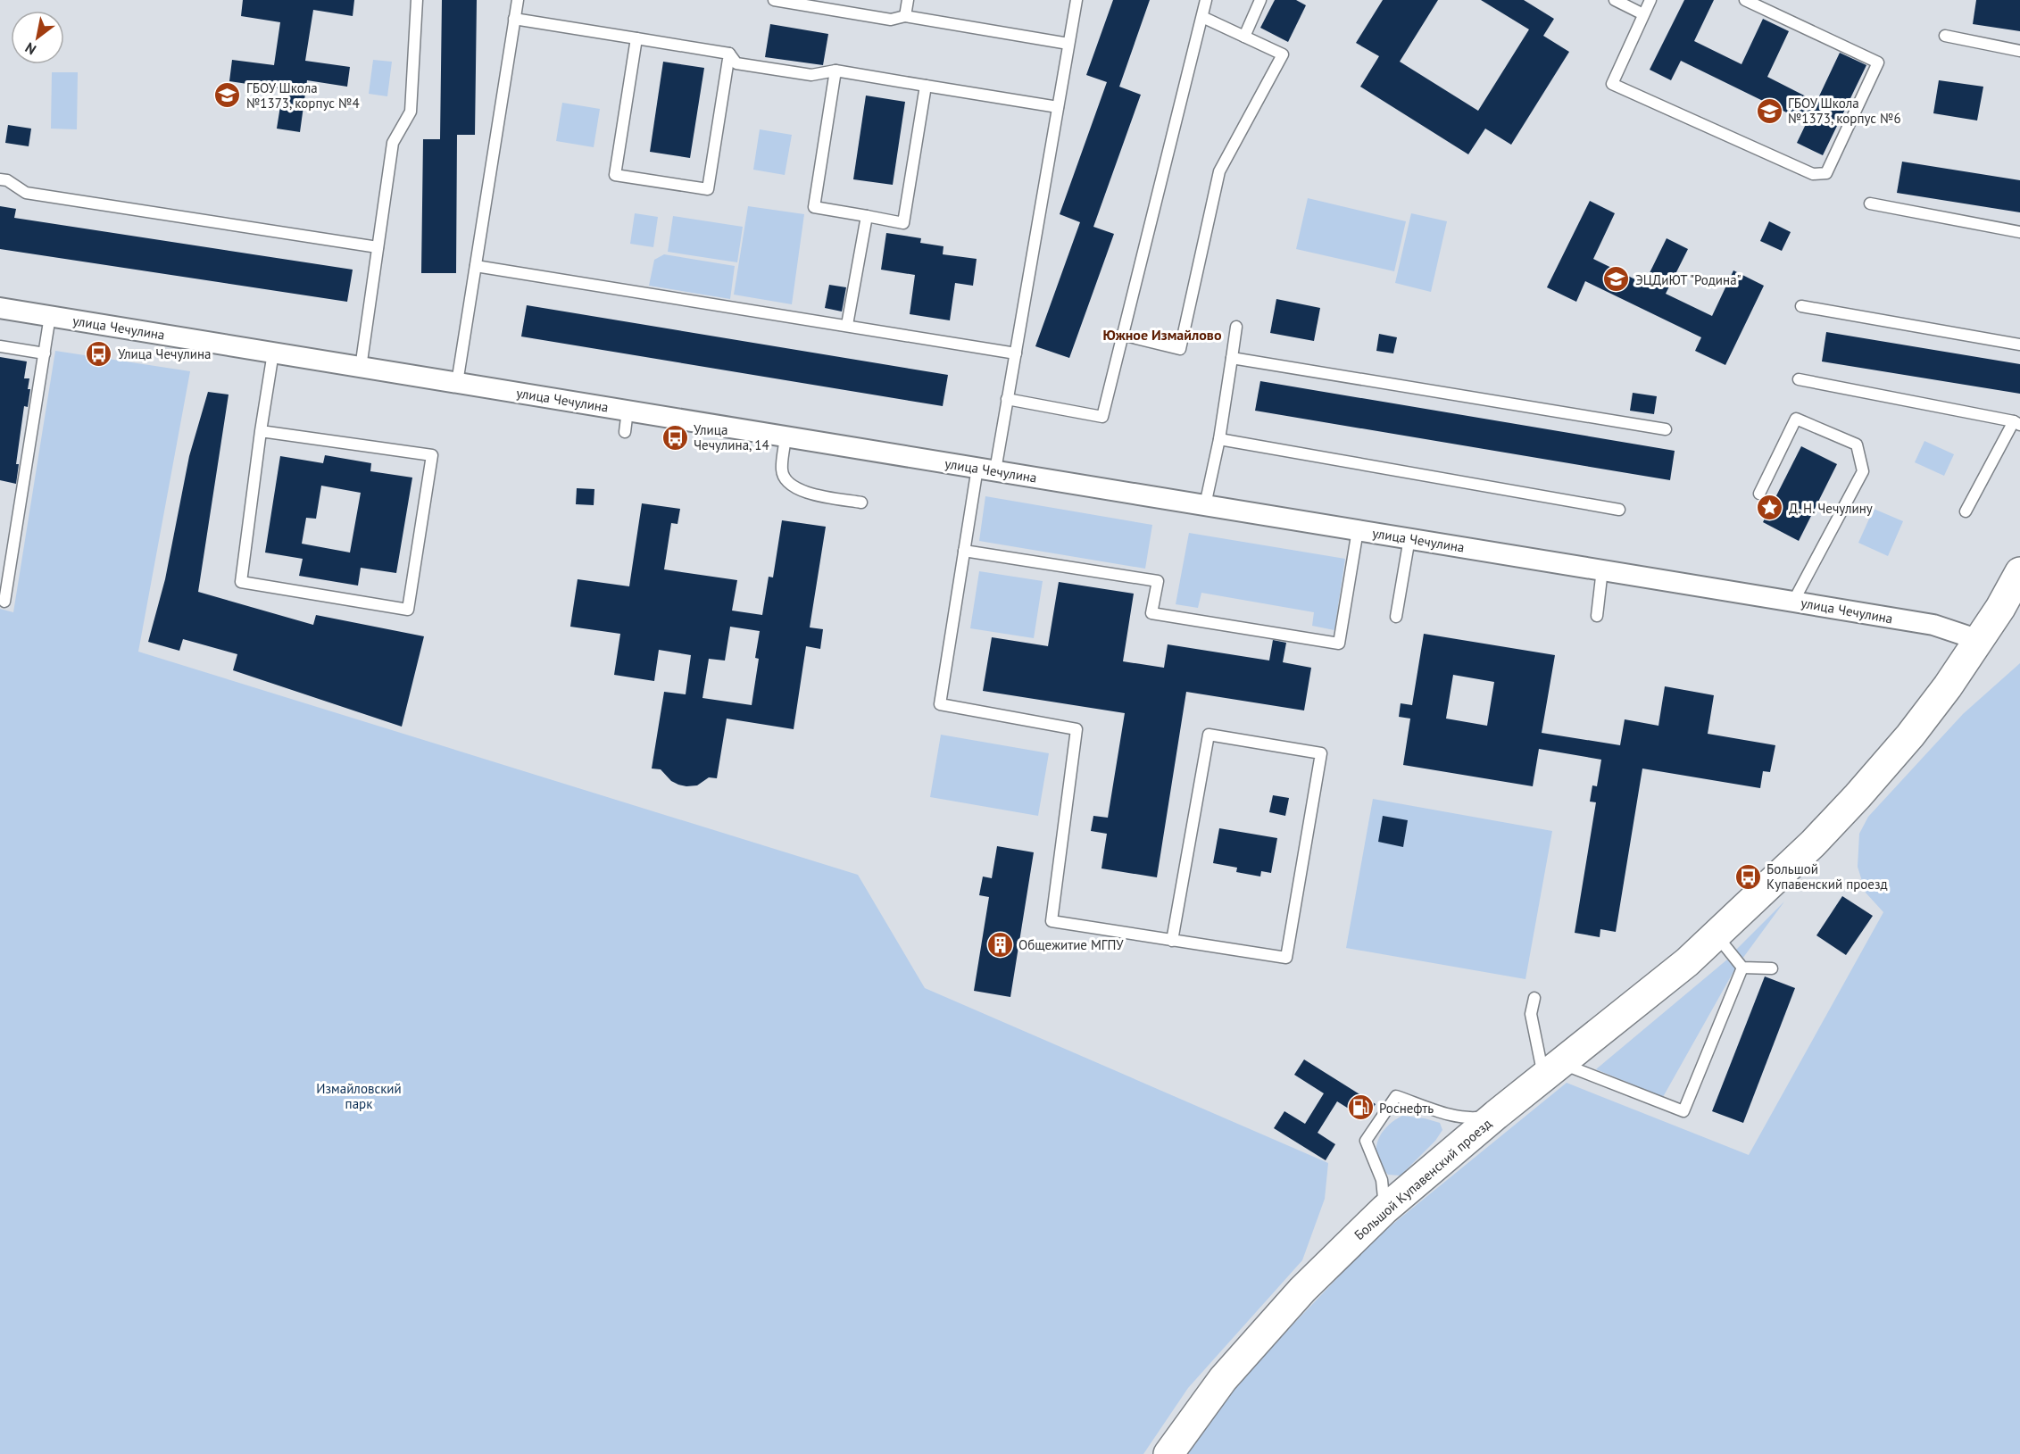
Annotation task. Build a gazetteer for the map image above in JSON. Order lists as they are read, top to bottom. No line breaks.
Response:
{"streets":{"main road":["Большой Купавенский проезд"],"street":["улица Чечулина"]},"crossings":[["улица Чечулина","Большой Купавенский проезд"]],"districts":["Южное Измайлово"],"parks":["Измайловский парк"],"places":{"school or university":["ГБОУ Школа №1373, корпус №4","ГБОУ Школа №1373, корпус №6","ЭЦДиЮТ \"Родина\""],"bus stop":["Улица Чечулина","Улица Чечулина, 14","Большой Купавенский проезд"],"place":["Д. Н. Чечулину"],"building":["Общежитие МГПУ"],"fuel station":["Роснефть"]},"north":"bottom left"}
